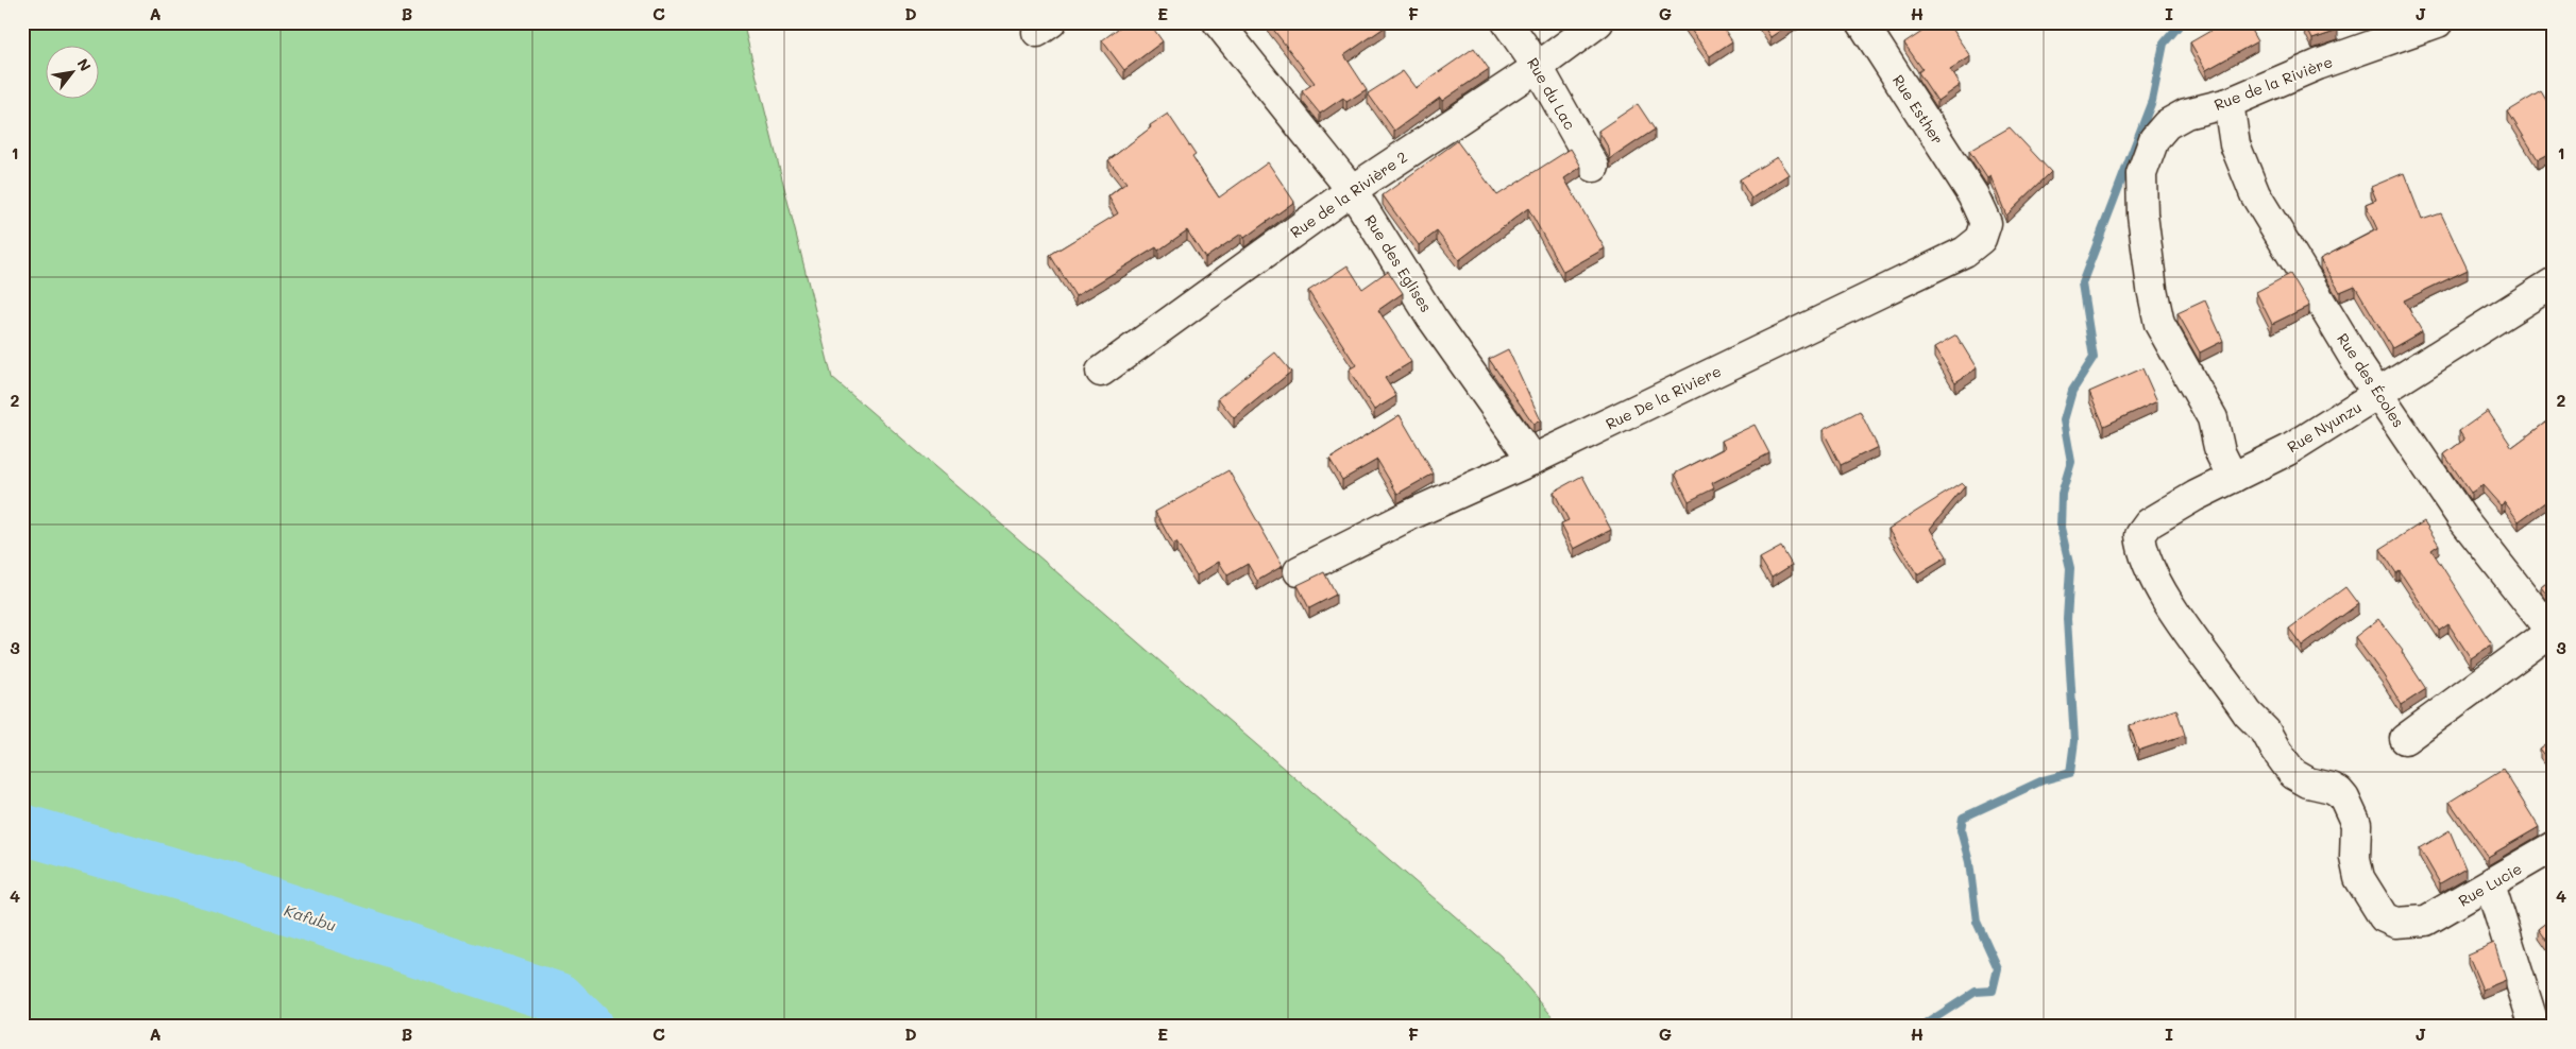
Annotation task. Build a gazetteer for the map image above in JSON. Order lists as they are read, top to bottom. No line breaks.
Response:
{"streets":{"street":["Rue de la Rivière","Rue du Lac","Rue Esther","Rue de la Rivière 2","Rue des Eglises","Rue des Écoles","Rue De la Riviere","Rue Nyunzu","Rue Lucie"]},"crossings":[["Rue de la Rivière","Rue des Écoles"],["Rue de la Rivière","Rue Nyunzu"],["Rue du Lac","Rue de la Rivière 2"],["Rue Esther","Rue De la Riviere"],["Rue de la Rivière 2","Rue des Eglises"],["Rue des Eglises","Rue De la Riviere"],["Rue des Écoles","Rue Nyunzu"],["Rue Nyunzu","Rue Lucie"]],"water":["Kafubu"],"north":"top right","grid":{"columns":["A","B","C","D","E","F","G","H","I","J"],"rows":["1","2","3","4"]}}
